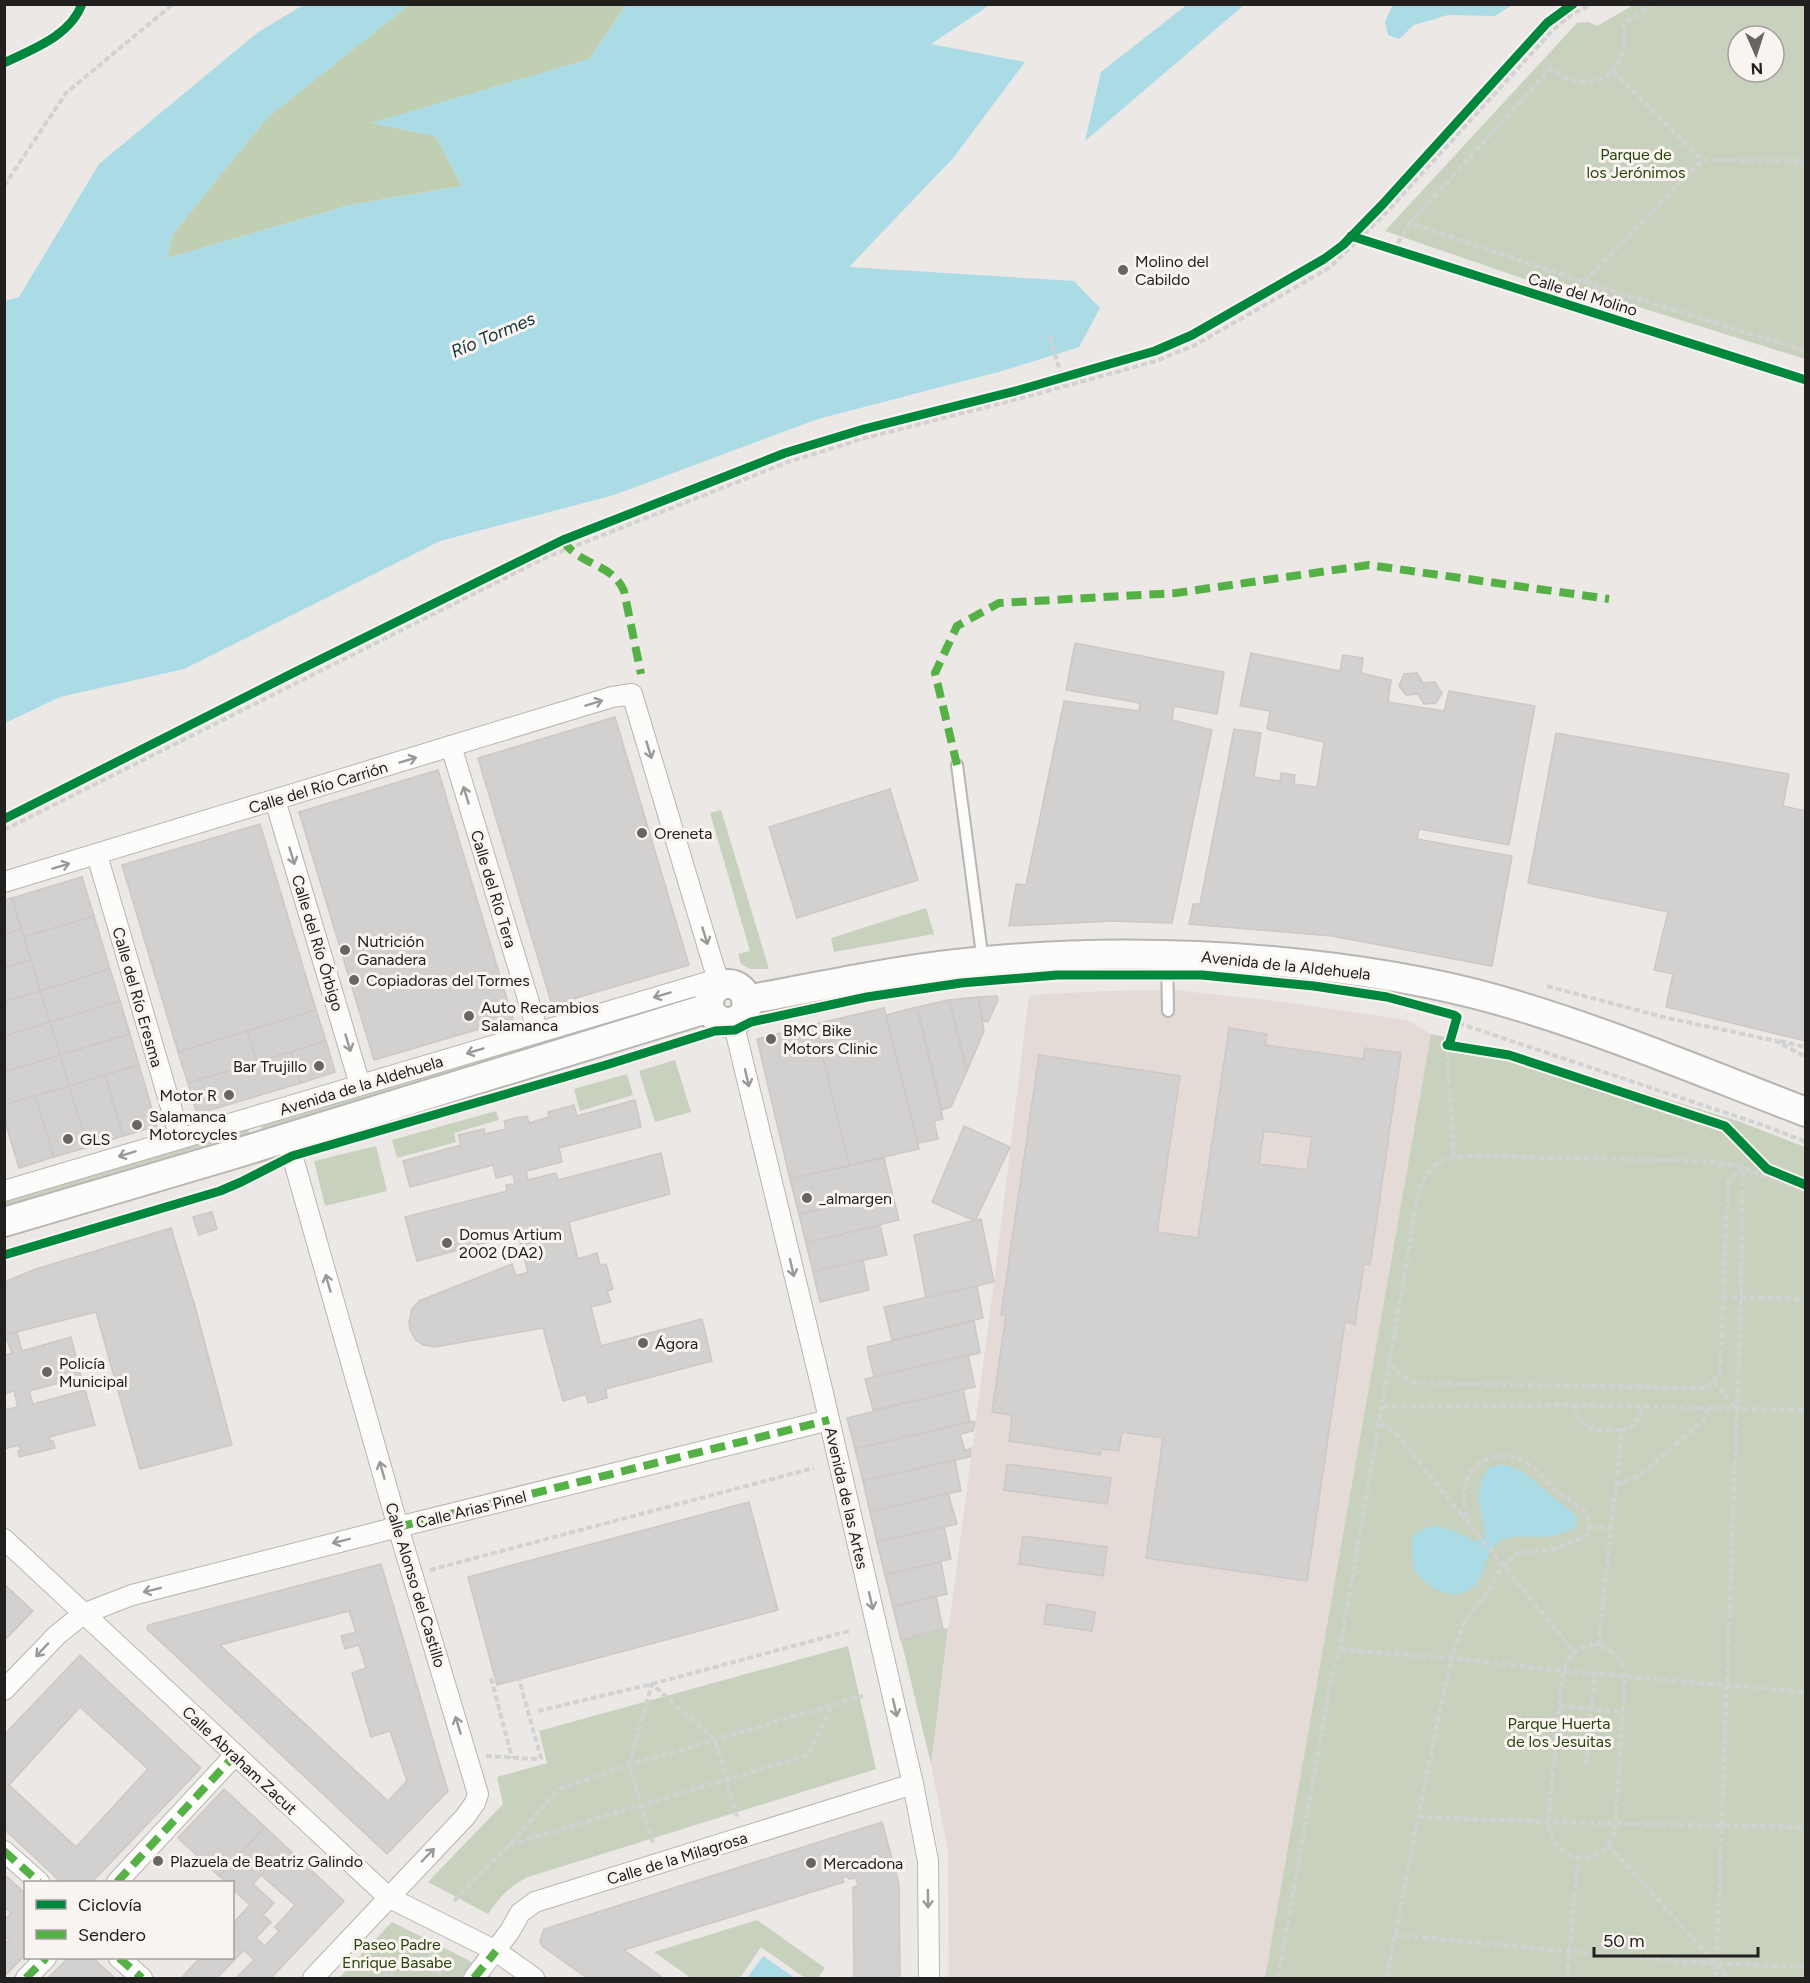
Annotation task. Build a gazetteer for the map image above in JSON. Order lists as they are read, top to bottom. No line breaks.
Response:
{"streets":{"main road":["Avenida de la Aldehuela"],"street":["Calle del Río Carrión","Calle del Río Tera","Calle del Río Órbigo","Calle del Río Eresma","Avenida de las Artes","Calle Arias Pinel","Calle Alonso del Castillo","Calle Abraham Zacut","Calle de la Milagrosa"],"cycle path":["Calle del Molino"]},"crossings":[["Calle del Río Carrión","Calle del Río Tera"],["Calle del Río Carrión","Calle del Río Órbigo"],["Calle del Río Carrión","Calle del Río Eresma"],["Calle del Río Carrión","Avenida de las Artes"],["Calle del Río Tera","Avenida de la Aldehuela"],["Calle del Río Órbigo","Avenida de la Aldehuela"],["Avenida de la Aldehuela","Calle del Río Eresma"],["Avenida de la Aldehuela","Avenida de las Artes"],["Avenida de la Aldehuela","Calle Alonso del Castillo"],["Avenida de las Artes","Calle Arias Pinel"],["Avenida de las Artes","Calle de la Milagrosa"],["Calle Arias Pinel","Calle Alonso del Castillo"],["Calle Arias Pinel","Calle Abraham Zacut"],["Calle Alonso del Castillo","Calle Abraham Zacut"],["Calle Abraham Zacut","Calle de la Milagrosa"]],"one_way":["Calle del Río Carrión","Calle del Río Tera","Calle del Río Órbigo","Avenida de las Artes","Calle Arias Pinel","Calle Alonso del Castillo"],"water":["Río Tormes"],"parks":["Parque de los Jerónimos","Parque Huerta de los Jesuitas","Paseo Padre Enrique Basabe"],"places":["Molino del Cabildo","Oreneta","Nutrición Ganadera","Copiadoras del Tormes","Auto Recambios Salamanca","BMC Bike Motors Clinic","Bar Trujillo","Motor R","Salamanca Motorcycles","GLS","_almargen","Domus Artium 2002 (DA2)","Ágora","Policía Municipal","Plazuela de Beatriz Galindo","Mercadona"],"legend":["Ciclovía","Sendero"],"scale_bar":"50 m","north":"bottom"}
